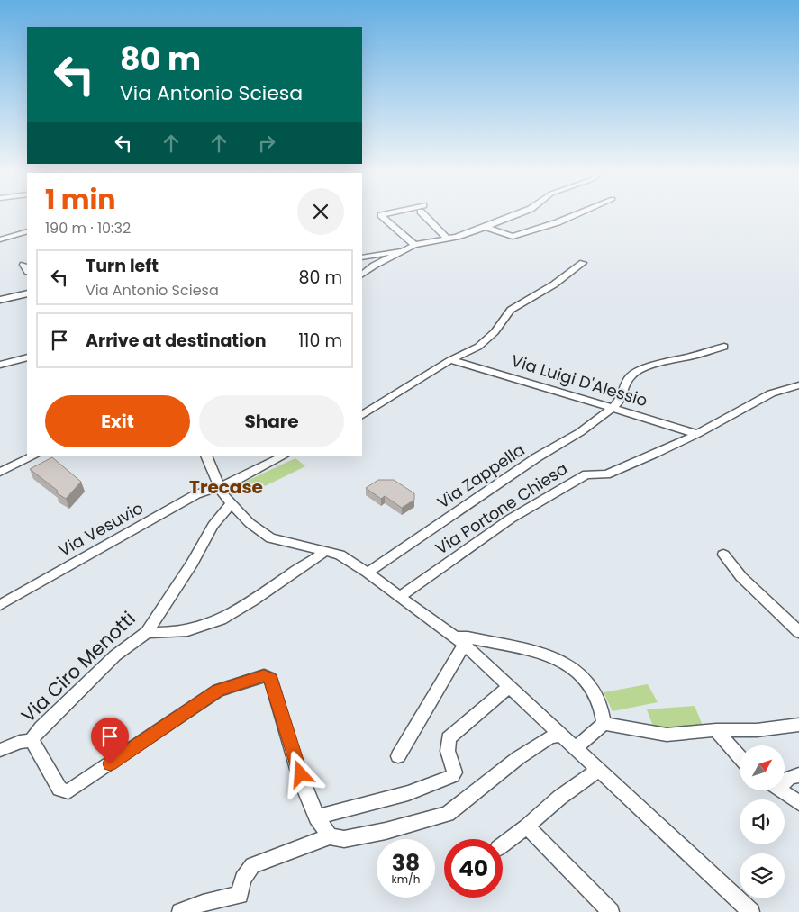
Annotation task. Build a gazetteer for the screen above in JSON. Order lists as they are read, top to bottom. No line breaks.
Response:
{"streets":{"street":["Via Luigi D'Alessio","Via Zappella","Via Portone Chiesa","Via Vesuvio","Via Ciro Menotti"]},"crossings":[["Via Luigi D'Alessio","Via Zappella"],["Via Luigi D'Alessio","Via Portone Chiesa"]],"districts":["Trecase"],"north":"top right","page":{"turn":["80 m","Via Antonio Sciesa"],"heading":["1 min","190 m · 10:32"],"list":[{"name":"Turn left","note":"Via Antonio Sciesa","value":"80 m"},{"name":"Arrive at destination","value":"110 m"}],"buttons":["Exit","Share"],"speed":"38 km/h","limit":"40"}}
